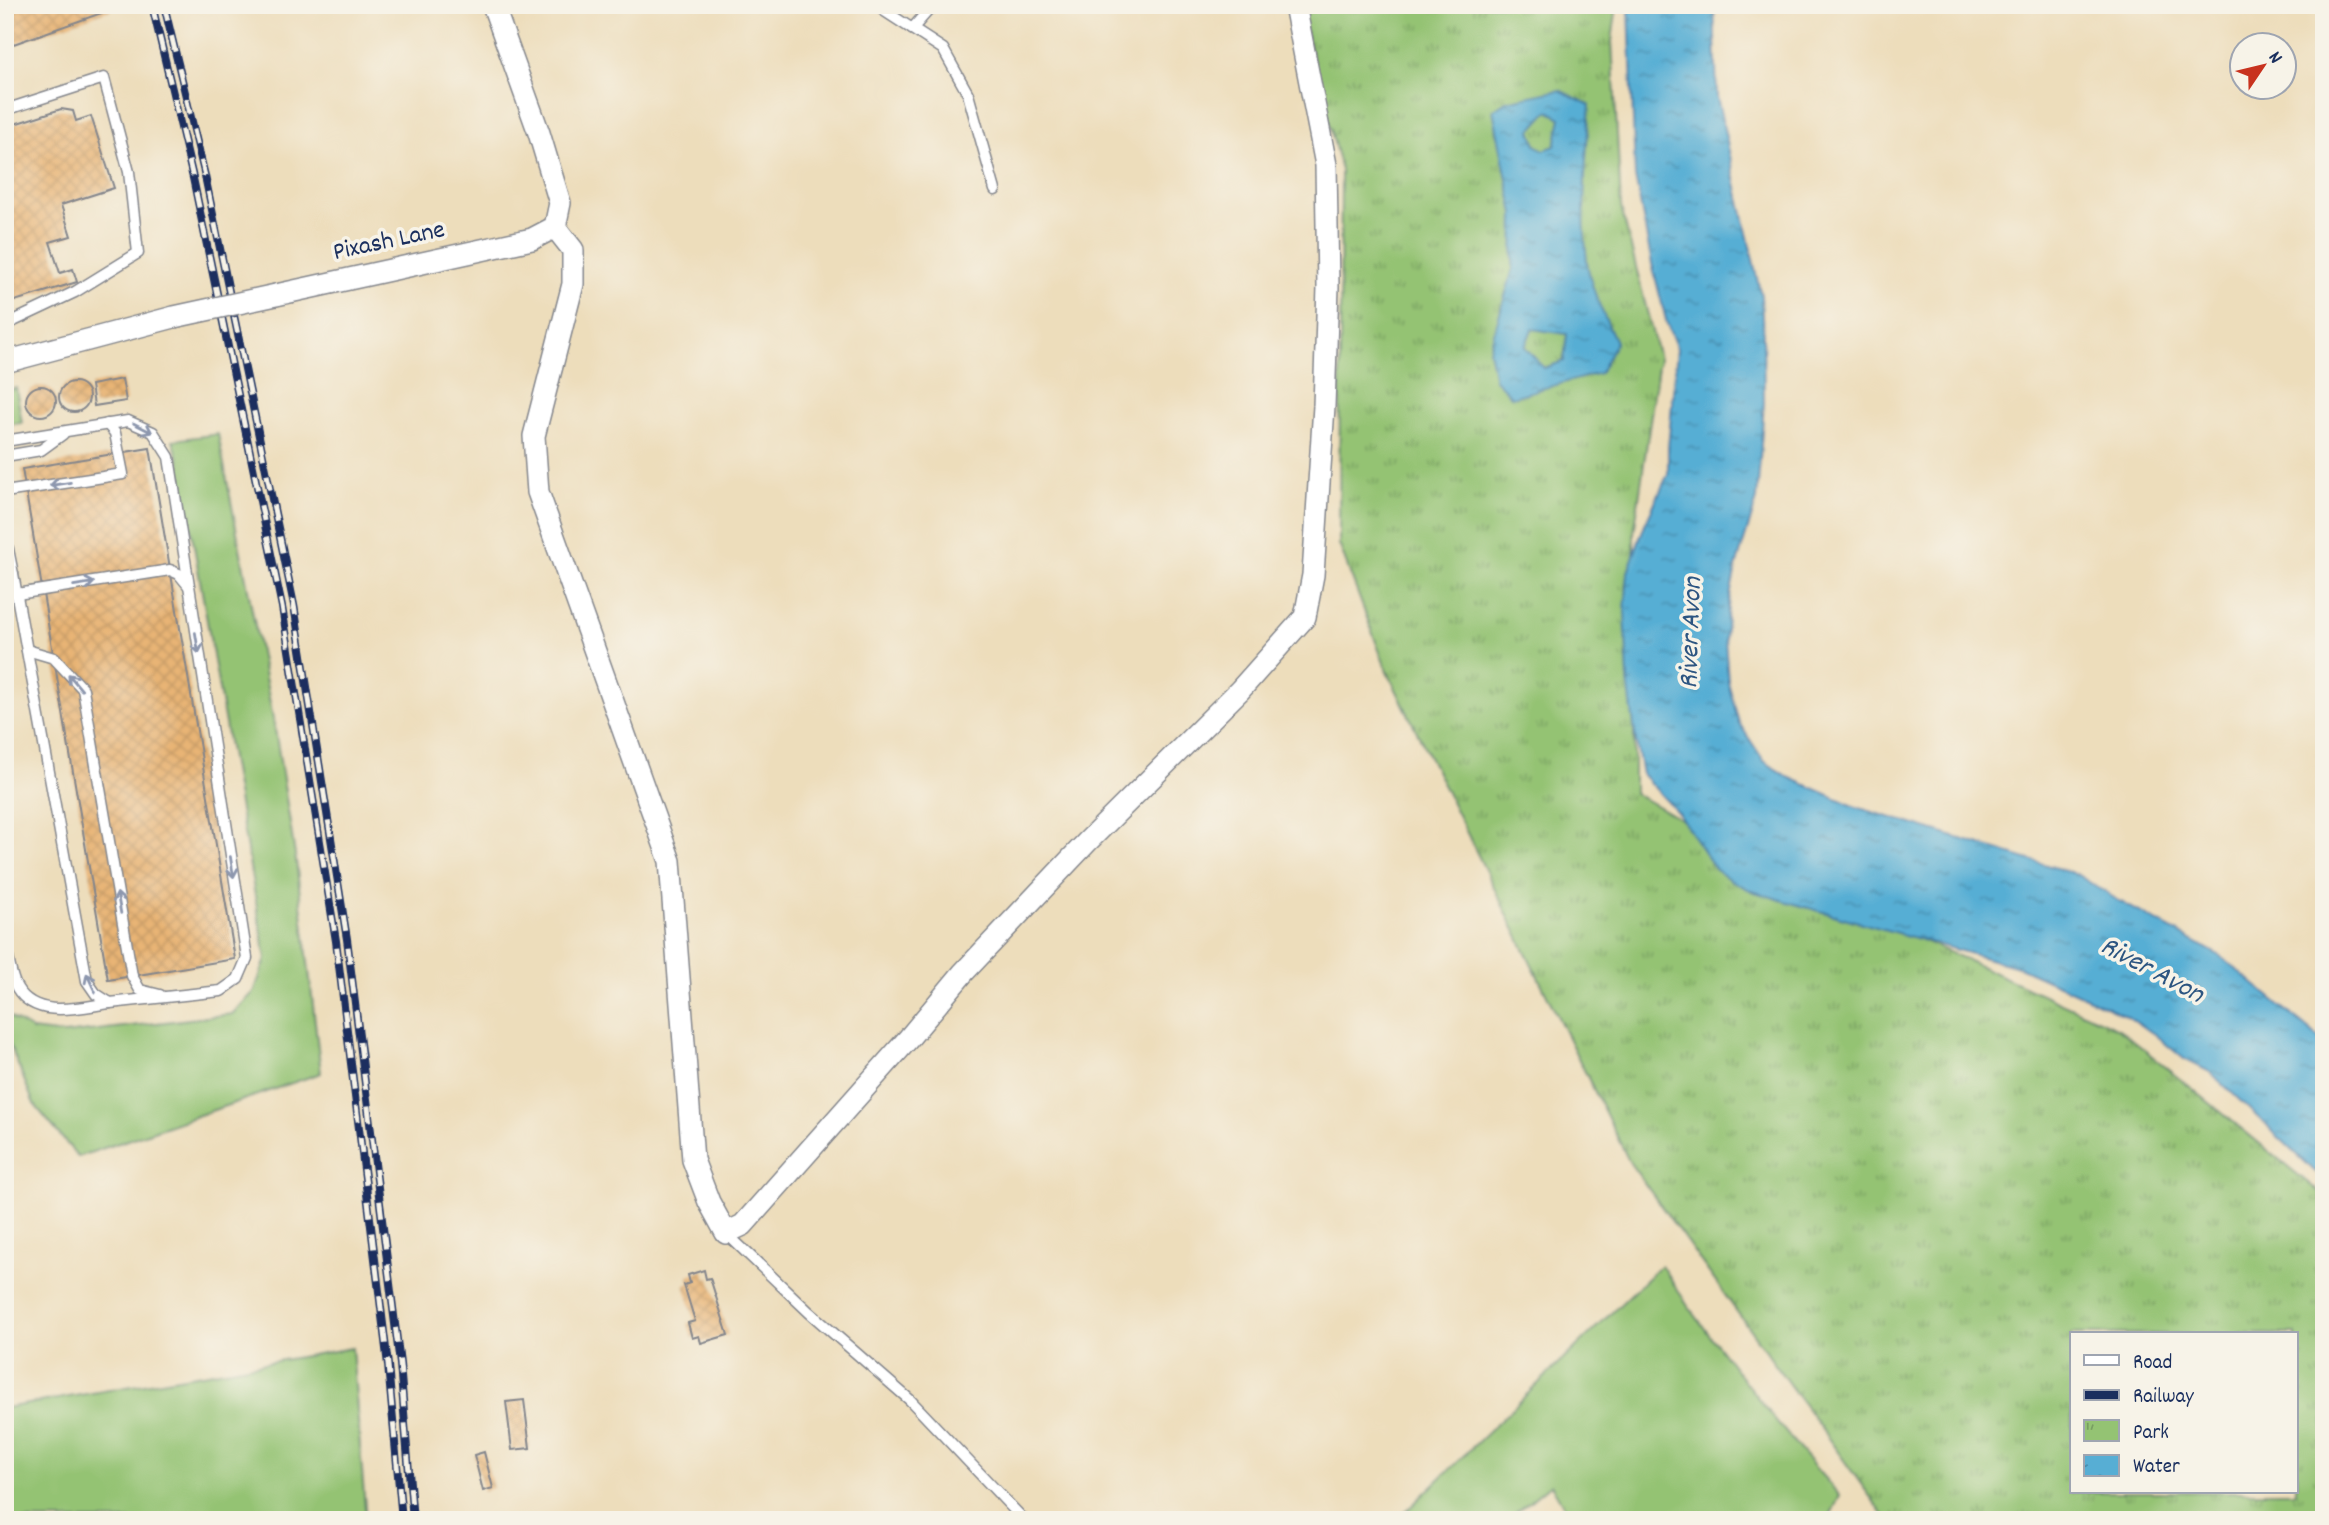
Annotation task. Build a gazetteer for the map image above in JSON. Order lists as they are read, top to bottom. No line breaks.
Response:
{"streets":{"street":["Pixash Lane"]},"water":["River Avon"],"legend":["Road","Railway","Park","Water"],"north":"top right"}
